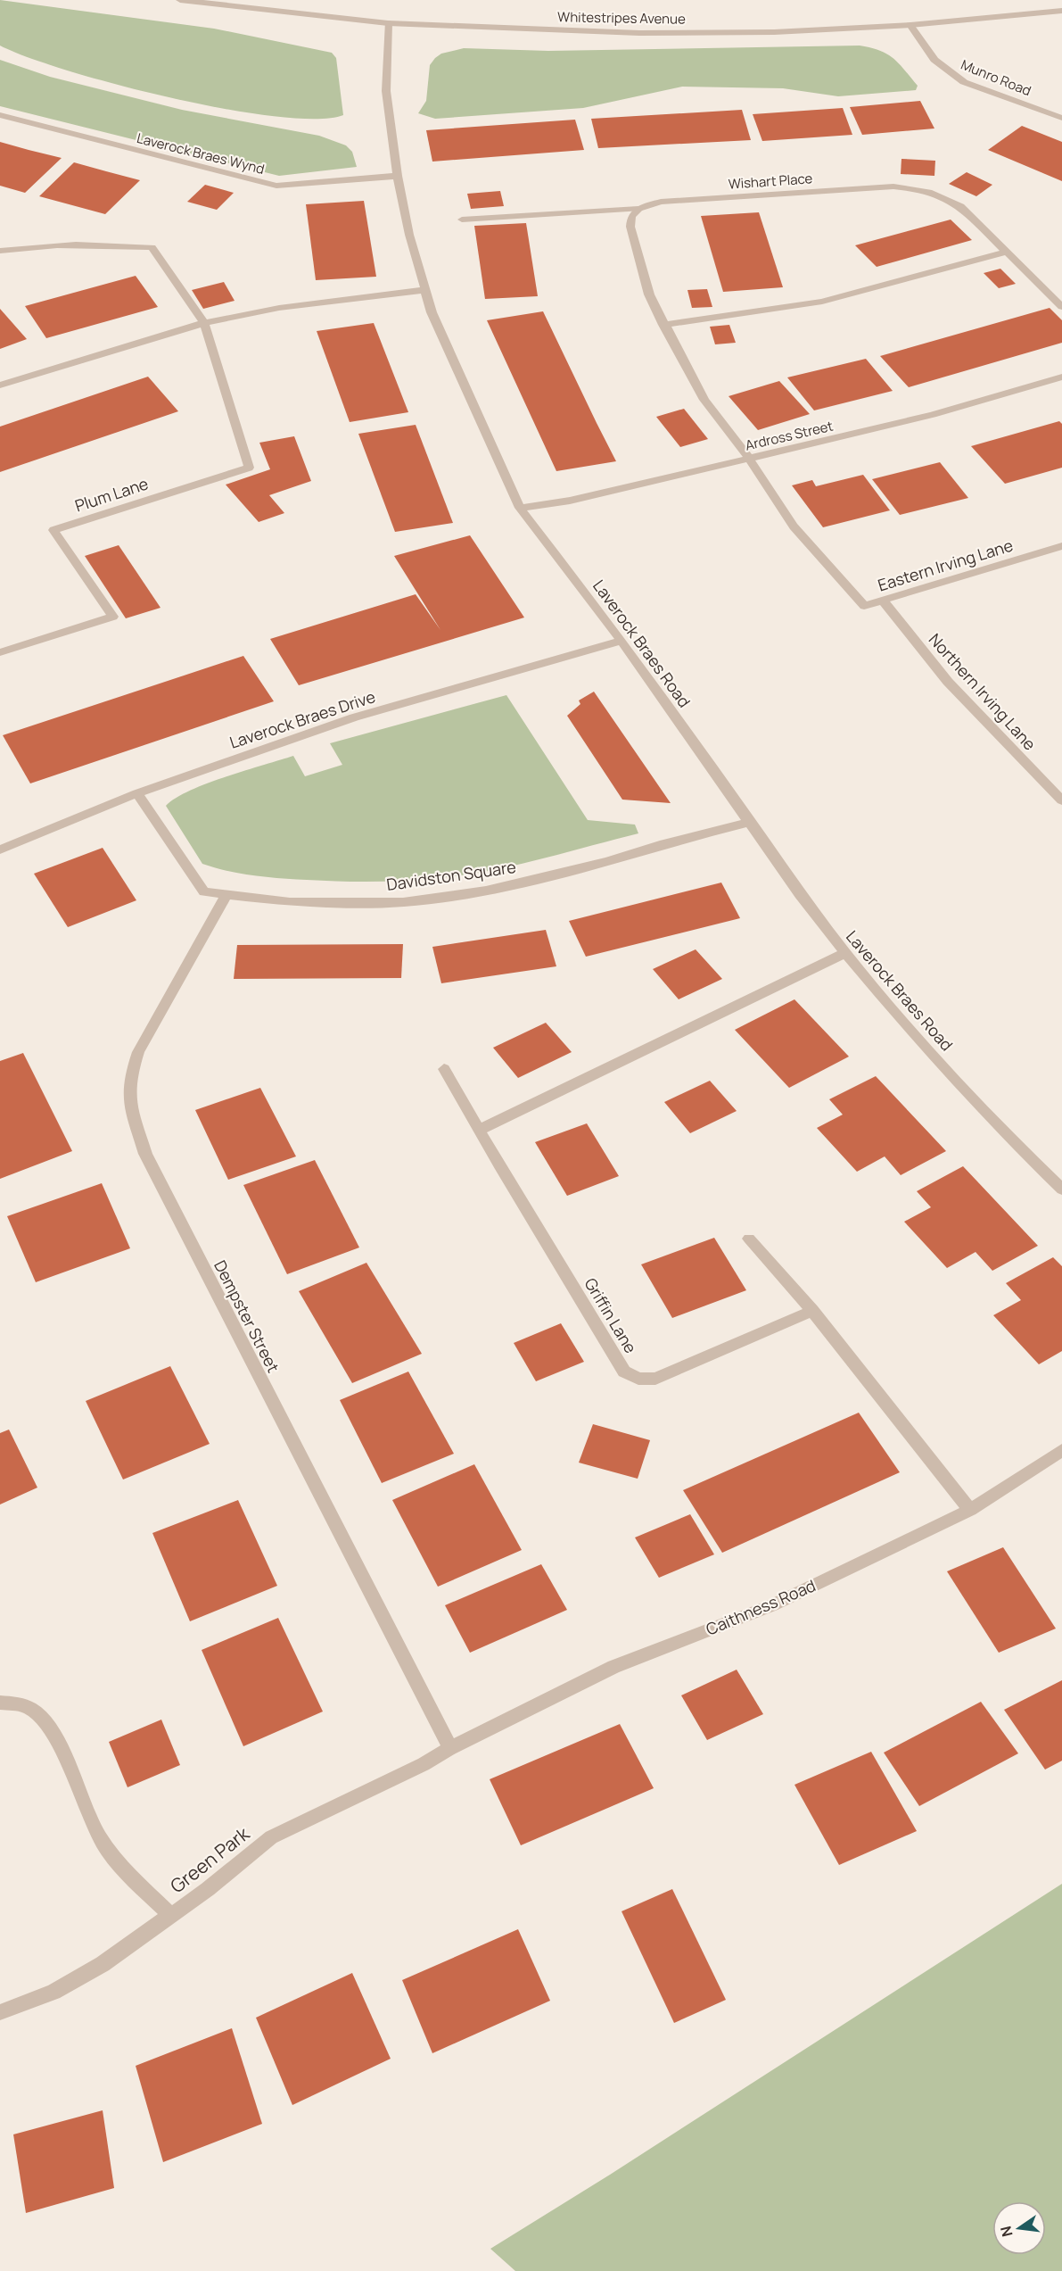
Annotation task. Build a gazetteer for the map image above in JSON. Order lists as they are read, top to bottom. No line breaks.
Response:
{"streets":{"street":["Whitestripes Avenue","Munro Road","Laverock Braes Wynd","Wishart Place","Ardross Street","Plum Lane","Eastern Irving Lane","Laverock Braes Road","Northern Irving Lane","Laverock Braes Drive","Davidston Square","Griffin Lane","Dempster Street","Caithness Road","Green Park"]},"crossings":[["Whitestripes Avenue","Munro Road"],["Whitestripes Avenue","Laverock Braes Road"],["Laverock Braes Wynd","Laverock Braes Road"],["Ardross Street","Eastern Irving Lane"],["Ardross Street","Laverock Braes Road"],["Eastern Irving Lane","Northern Irving Lane"],["Laverock Braes Road","Laverock Braes Drive"],["Laverock Braes Road","Davidston Square"],["Laverock Braes Drive","Davidston Square"],["Davidston Square","Dempster Street"],["Dempster Street","Caithness Road"],["Dempster Street","Green Park"],["Caithness Road","Green Park"]],"north":"left"}
